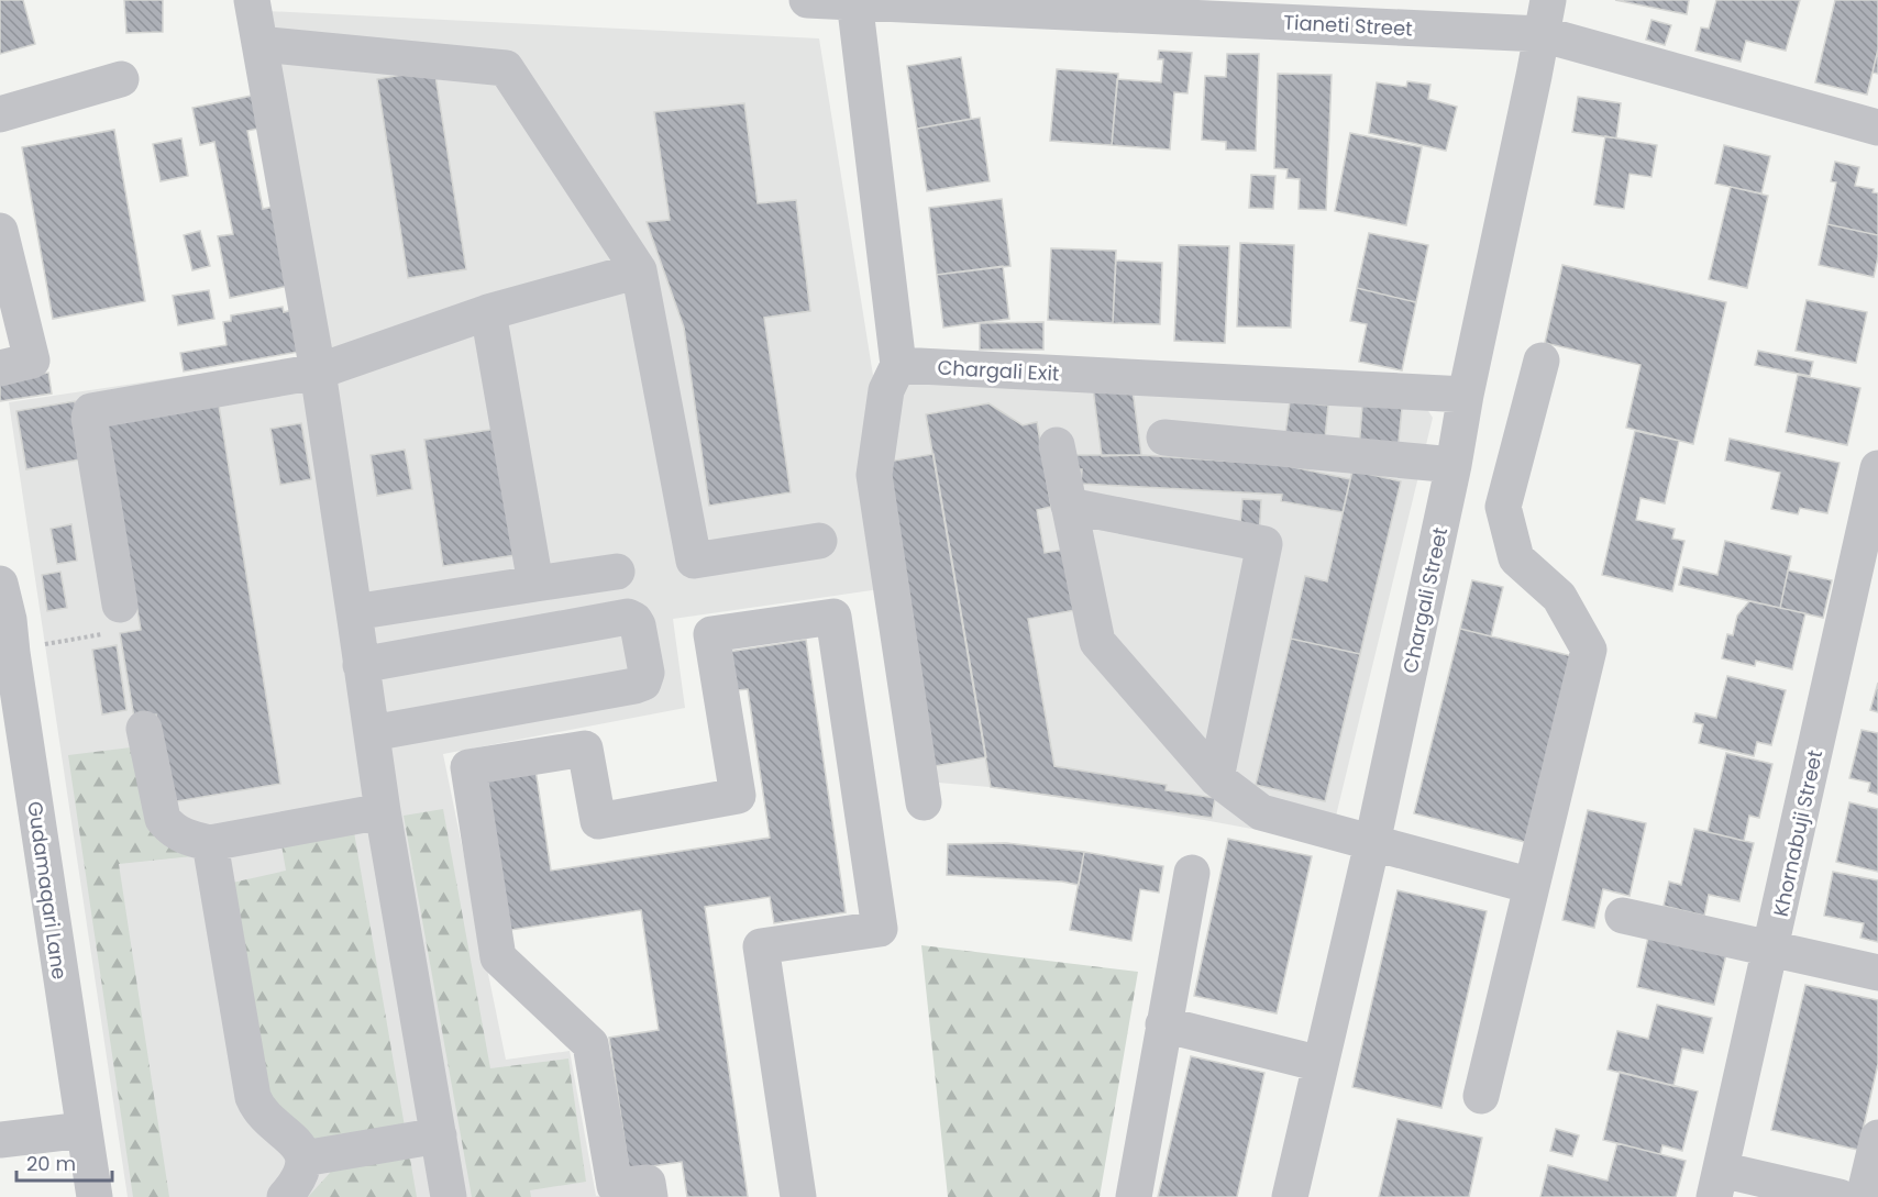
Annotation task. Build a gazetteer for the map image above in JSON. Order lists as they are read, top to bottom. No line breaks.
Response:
{"streets":{"street":["Tianeti Street","Chargali Exit","Chargali Street","Khornabuji Street","Gudamaqari Lane"]},"crossings":[["Tianeti Street","Chargali Street"],["Chargali Exit","Chargali Street"]],"scale_bar":"20 m"}
